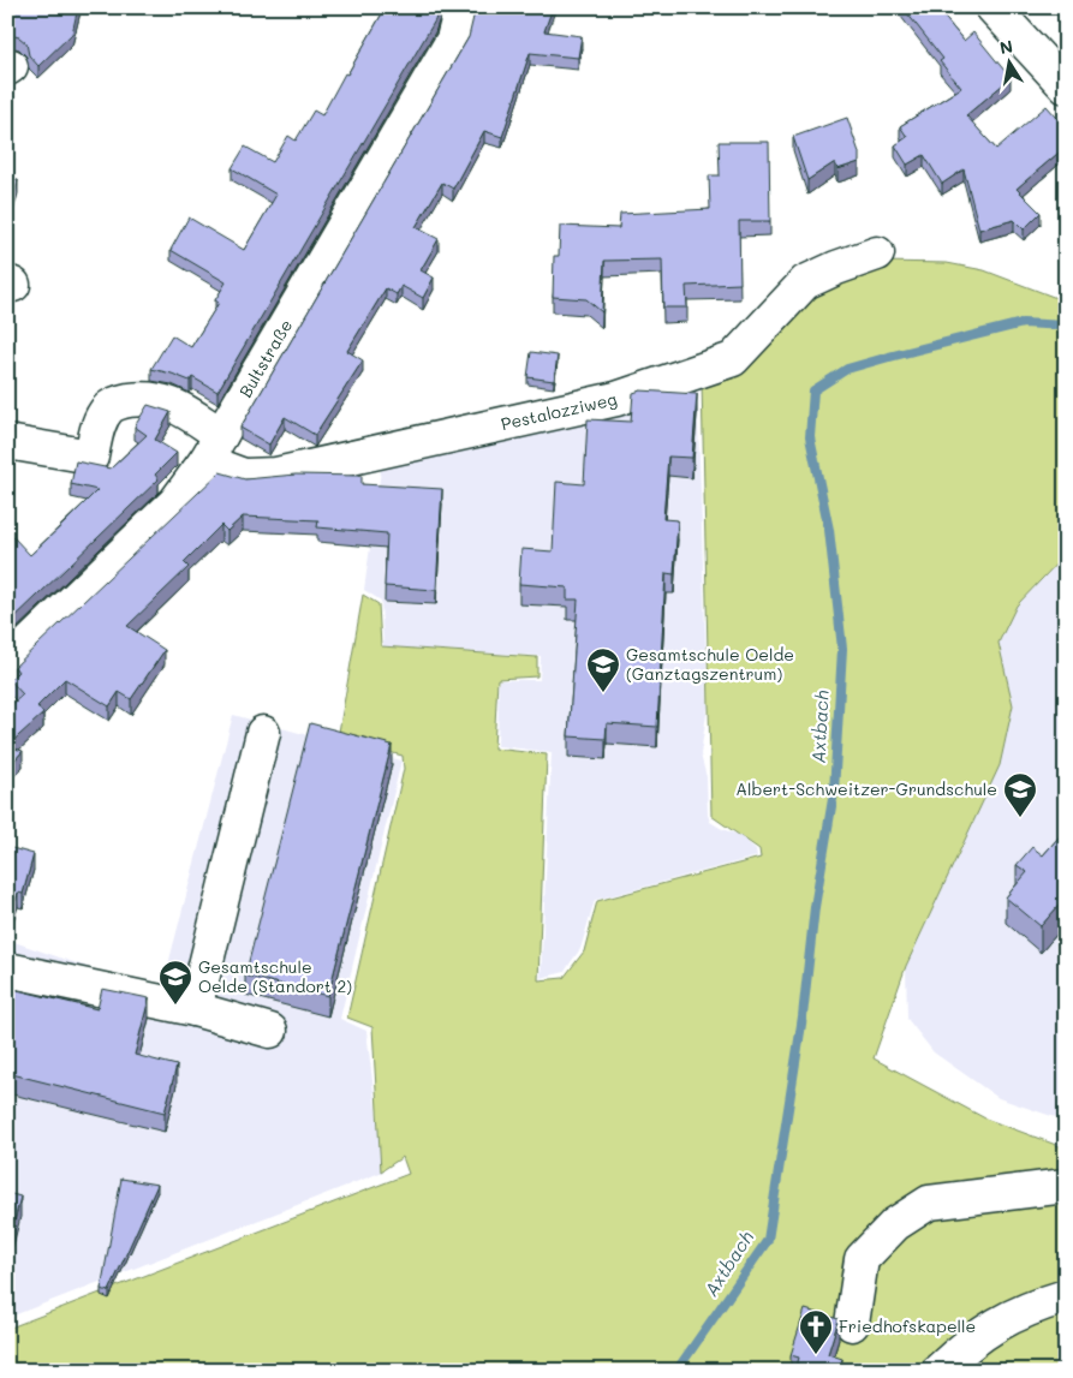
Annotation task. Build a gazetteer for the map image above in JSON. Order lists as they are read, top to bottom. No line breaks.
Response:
{"streets":{"street":["Bultstraße","Pestalozziweg"]},"crossings":[["Bultstraße","Pestalozziweg"]],"water":["Axtbach"],"places":{"school or university":["Gesamtschule Oelde (Ganztagszentrum)","Albert-Schweitzer-Grundschule","Gesamtschule Oelde (Standort 2)"],"church":["Friedhofskapelle"]},"north":"top"}
